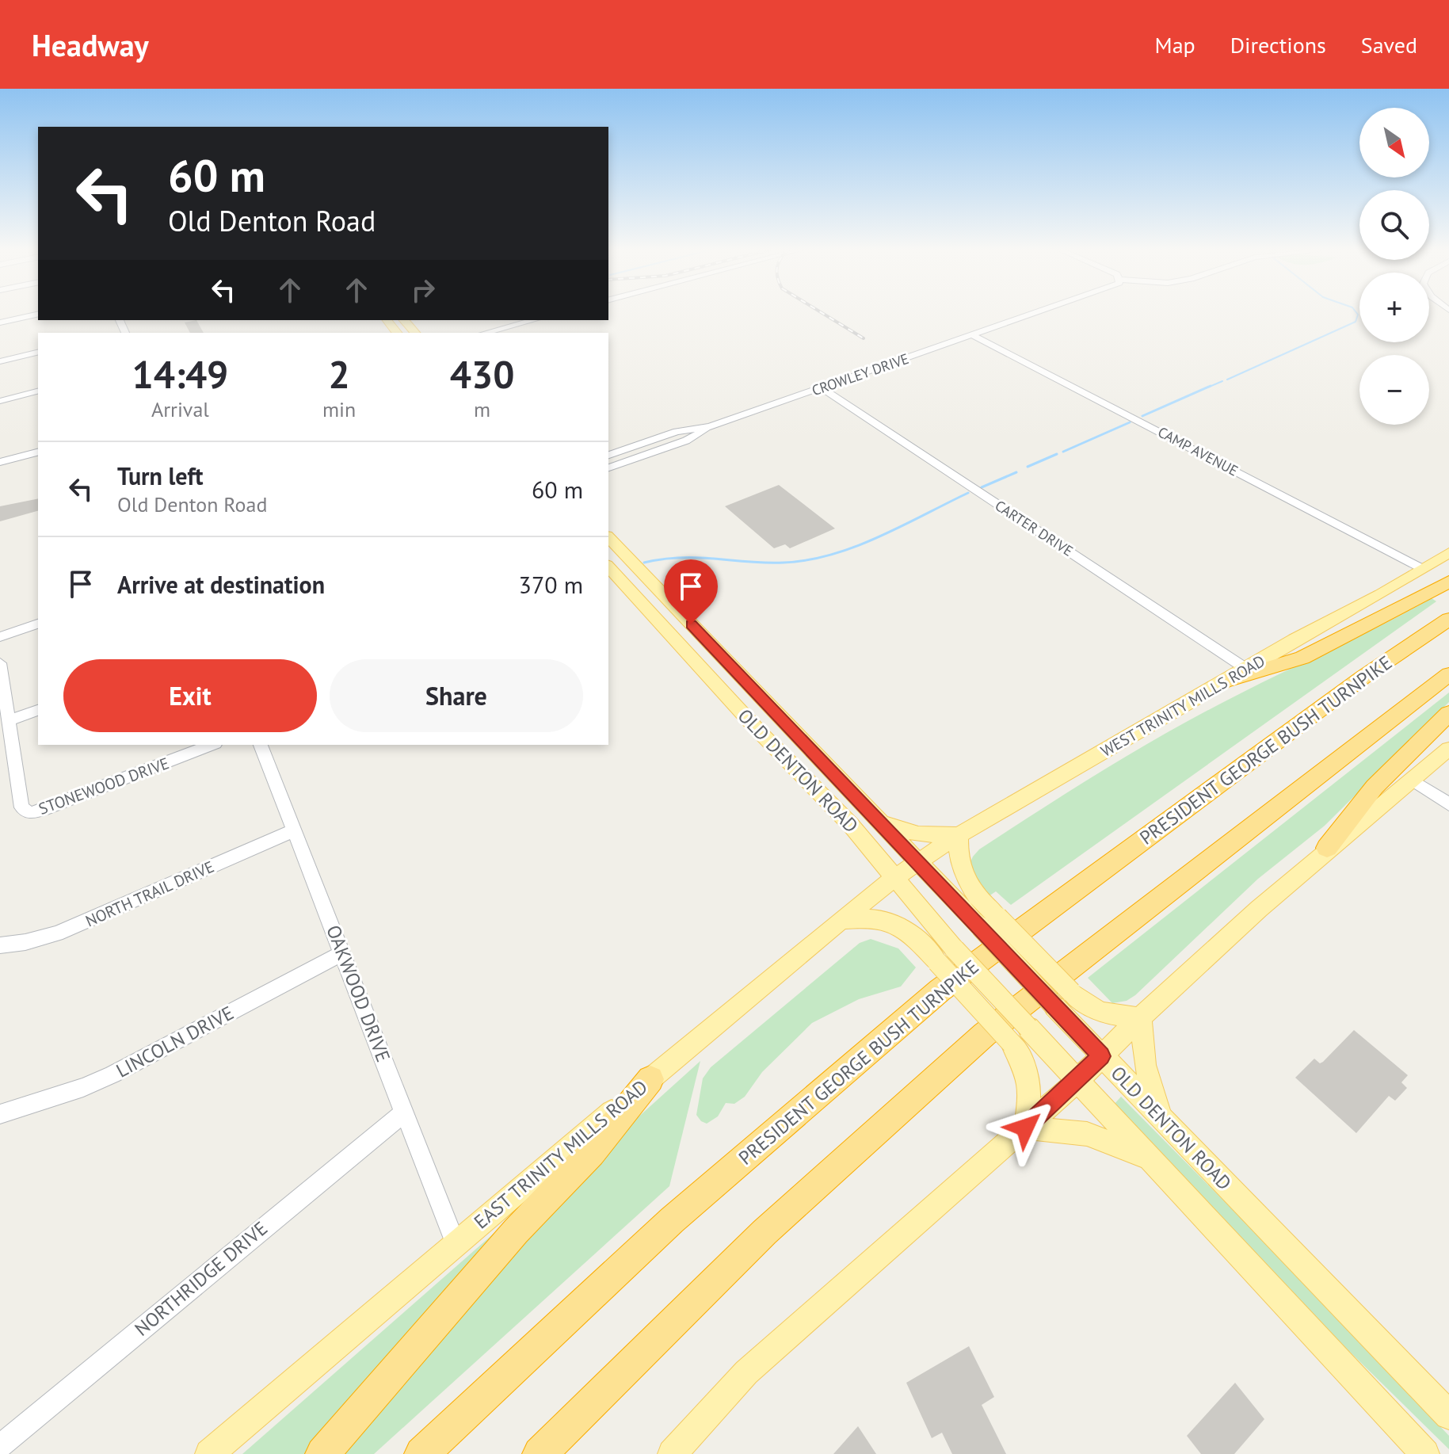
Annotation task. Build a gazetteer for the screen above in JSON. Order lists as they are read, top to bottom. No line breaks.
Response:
{"streets":{"highway":["PRESIDENT GEORGE BUSH TURNPIKE"],"main road":["WEST TRINITY MILLS ROAD","OLD DENTON ROAD","EAST TRINITY MILLS ROAD"],"street":["CROWLEY DRIVE","CAMP AVENUE","CARTER DRIVE","STONEWOOD DRIVE","NORTH TRAIL DRIVE","OAKWOOD DRIVE","LINCOLN DRIVE","NORTHRIDGE DRIVE"]},"crossings":[["CROWLEY DRIVE","CAMP AVENUE"],["CROWLEY DRIVE","CARTER DRIVE"],["CAMP AVENUE","WEST TRINITY MILLS ROAD"],["CARTER DRIVE","WEST TRINITY MILLS ROAD"],["WEST TRINITY MILLS ROAD","OLD DENTON ROAD"],["WEST TRINITY MILLS ROAD","EAST TRINITY MILLS ROAD"],["OLD DENTON ROAD","EAST TRINITY MILLS ROAD"],["NORTH TRAIL DRIVE","OAKWOOD DRIVE"],["OAKWOOD DRIVE","LINCOLN DRIVE"],["OAKWOOD DRIVE","EAST TRINITY MILLS ROAD"],["OAKWOOD DRIVE","NORTHRIDGE DRIVE"]],"north":"bottom right","page":{"header":"Headway","nav":["Map","Directions","Saved"],"map_buttons":["+","−"],"turn":["60 m","Old Denton Road"],"eta":["14:49","Arrival","2","min","430","m"],"list":[{"name":"Turn left","note":"Old Denton Road","value":"60 m"},{"name":"Arrive at destination","value":"370 m"}],"buttons":["Exit","Share"]}}
